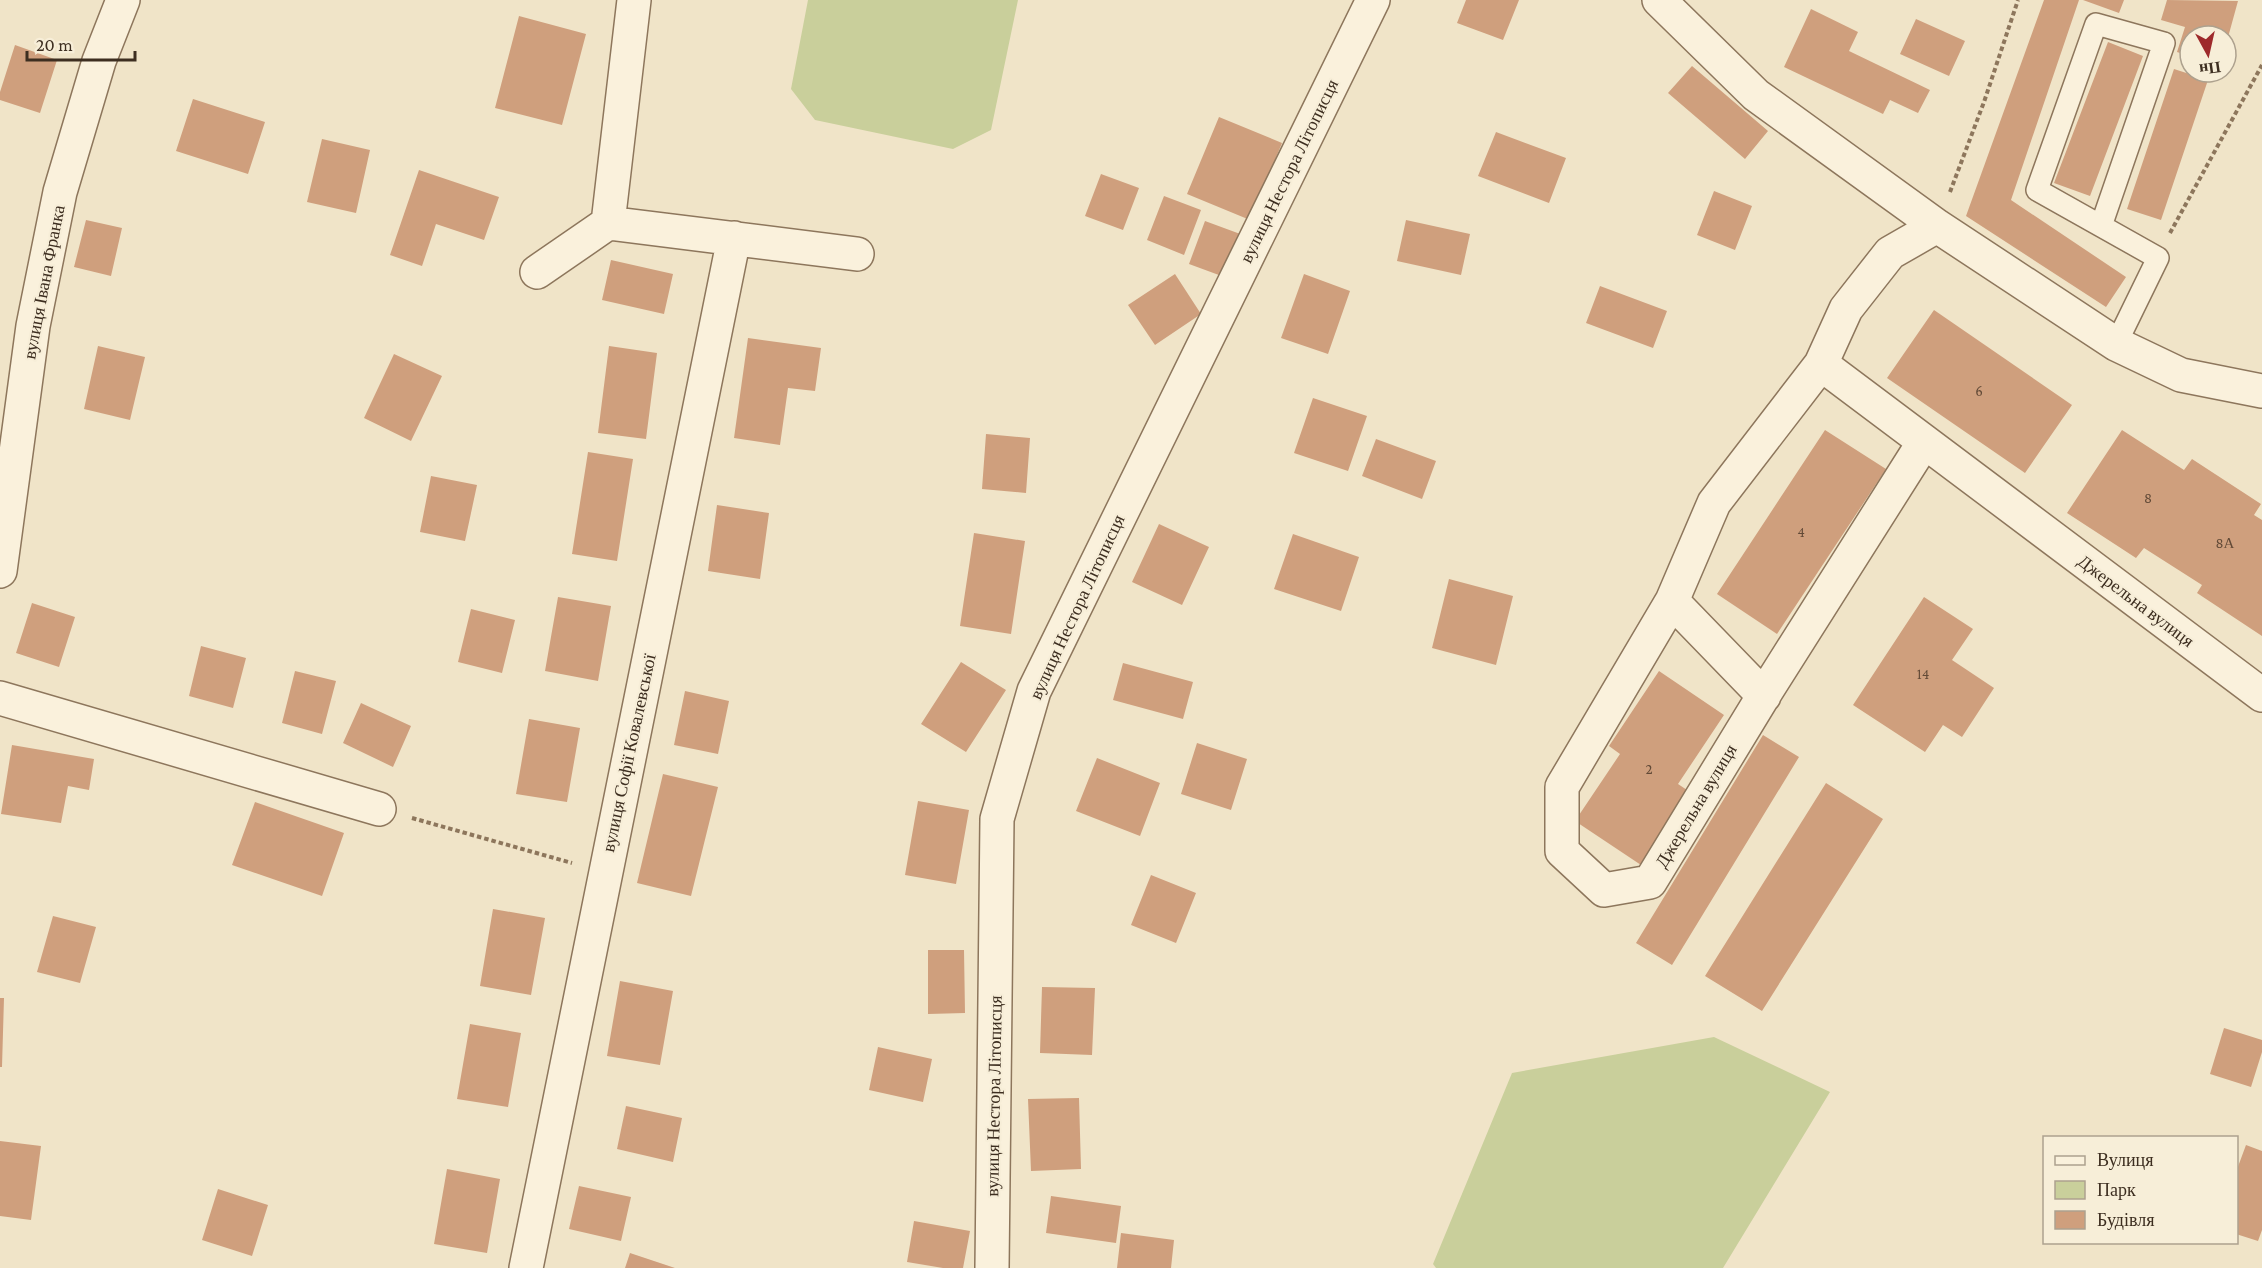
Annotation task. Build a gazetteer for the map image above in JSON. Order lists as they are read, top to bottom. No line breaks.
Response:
{"streets":{"street":["вулиця Нестора Літописця","вулиця Івана Франка","Джерельна вулиця","вулиця Софії Ковалевської"]},"house_numbers":["6","8","4","8А","14","2"],"legend":["Вулиця","Парк","Будівля"],"scale_bar":"20 m","north":"bottom"}
